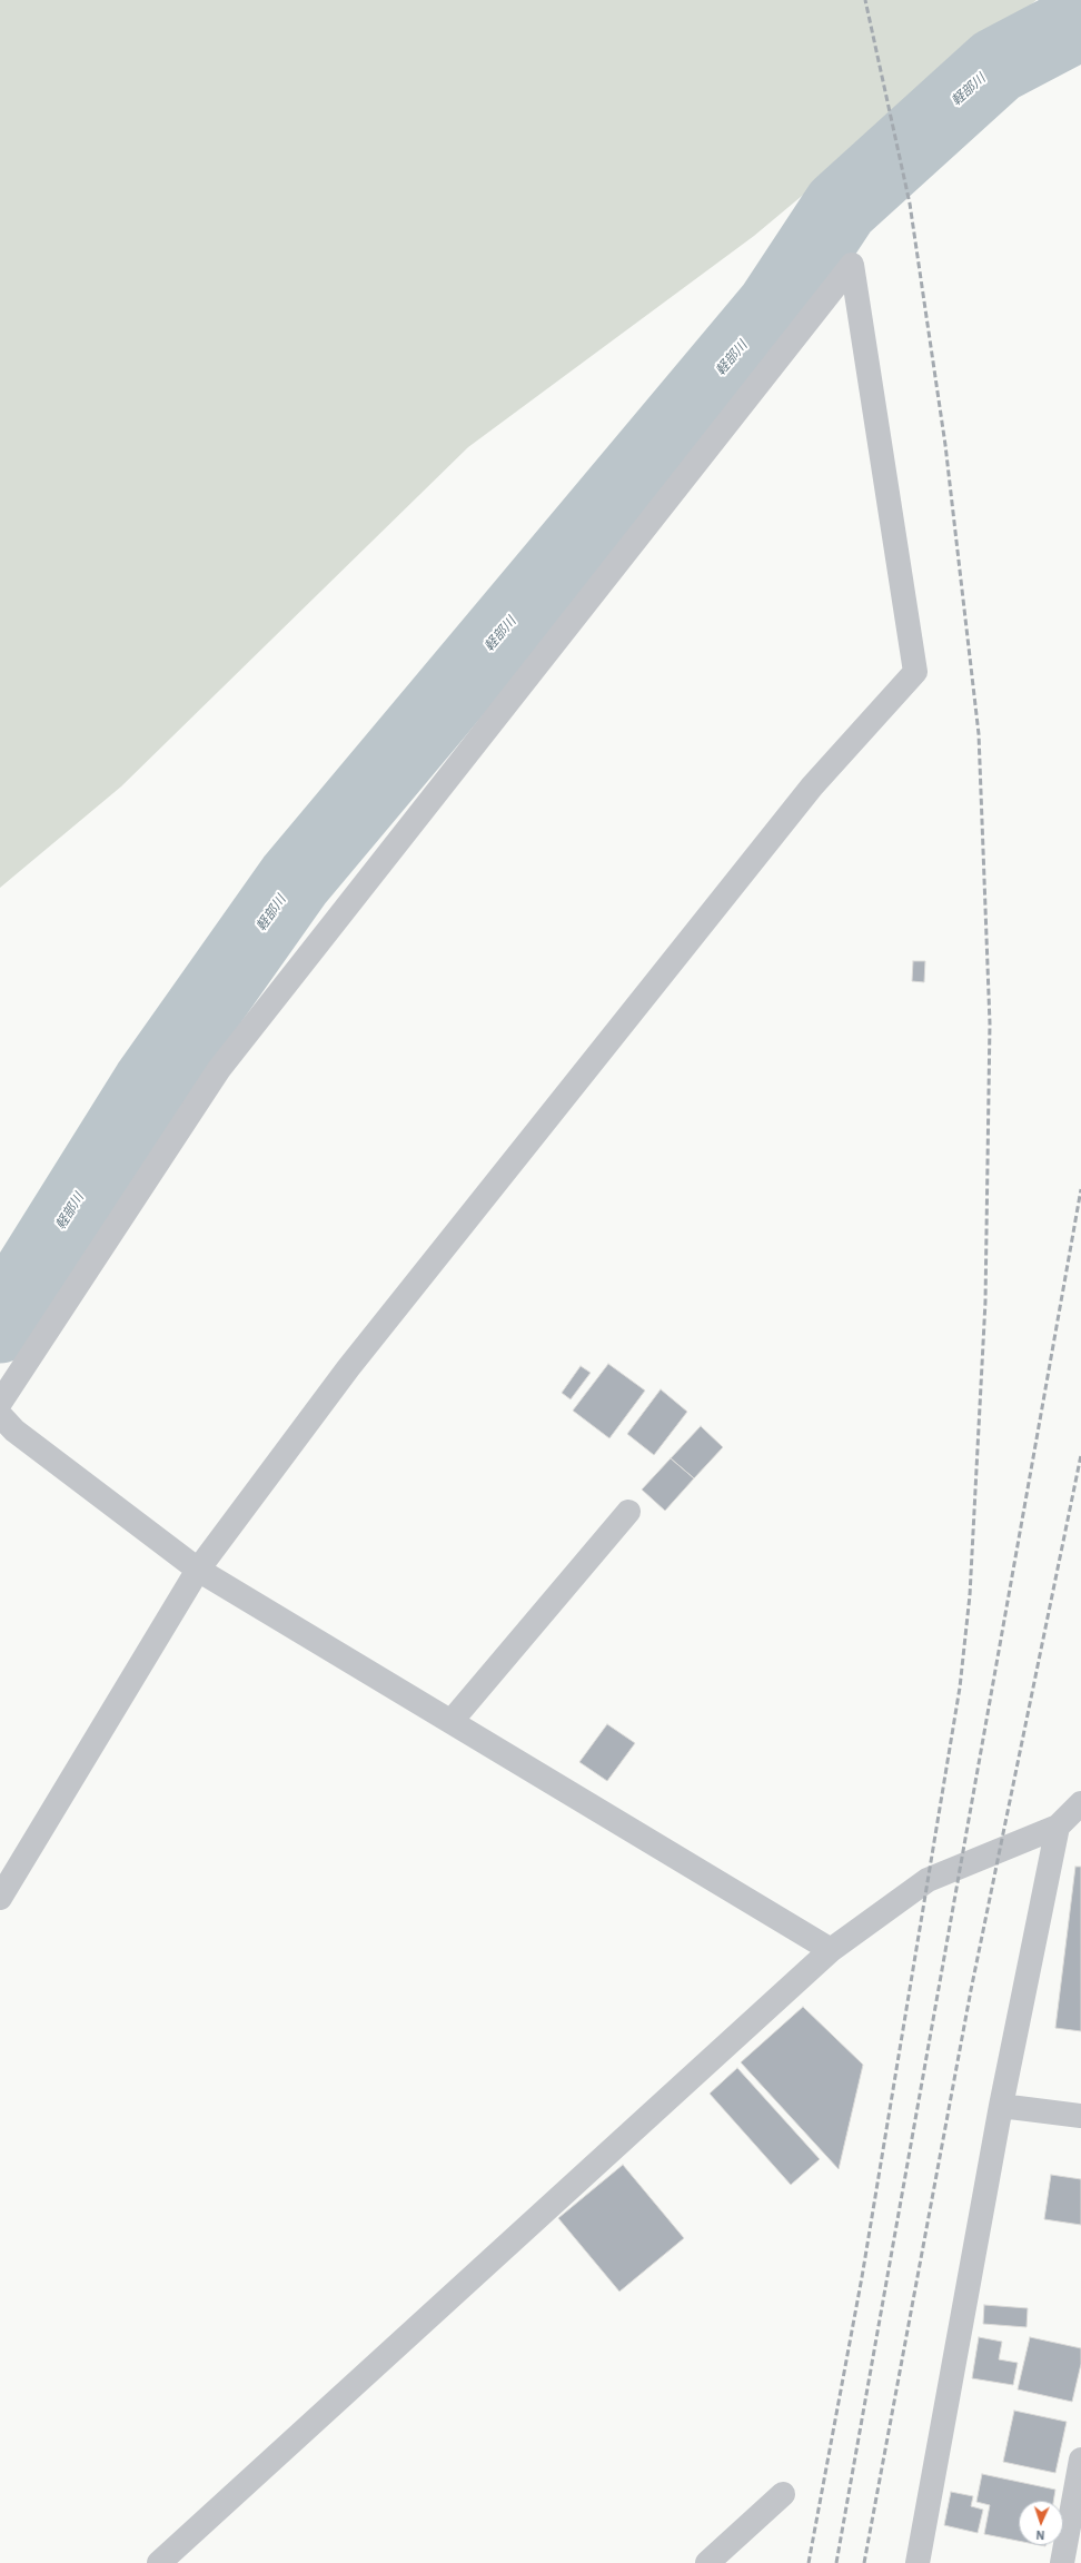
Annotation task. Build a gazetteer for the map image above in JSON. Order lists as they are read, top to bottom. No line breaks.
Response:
{"water":["軽部川"],"north":"bottom"}
